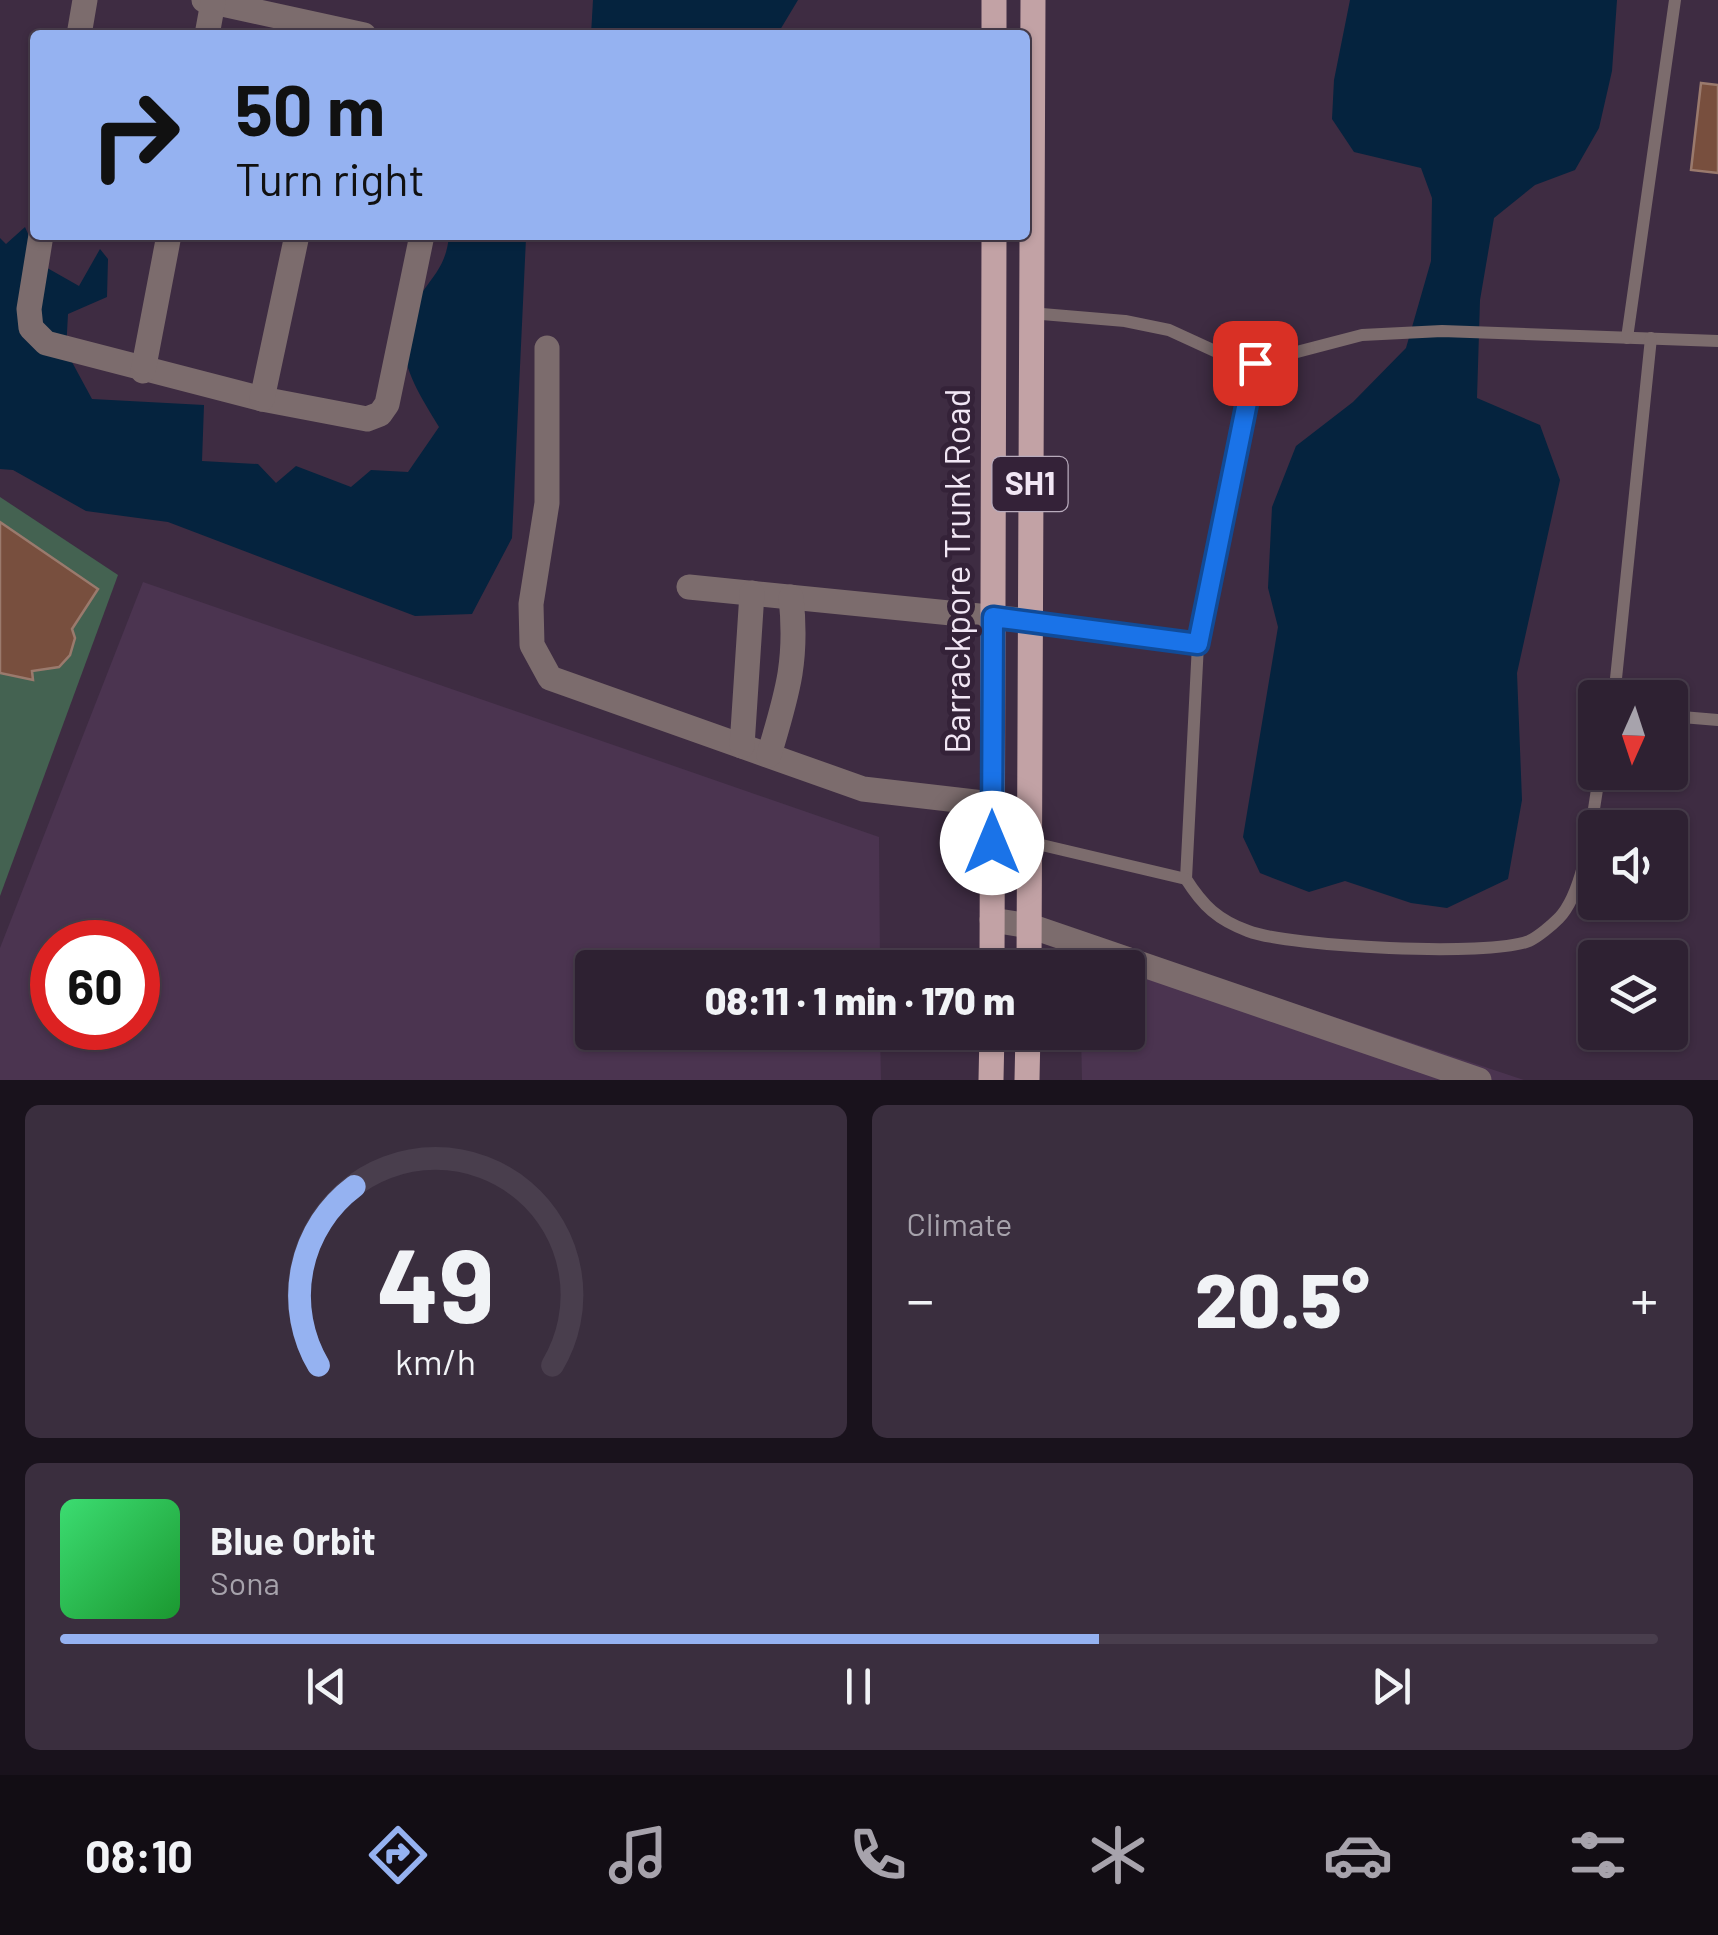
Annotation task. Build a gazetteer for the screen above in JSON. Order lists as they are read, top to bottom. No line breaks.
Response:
{"streets":{"main road":["SH1","Barrackpore Trunk Road"]},"north":"bottom","page":{"turn":["50 m","Turn right"],"limit":"60","trip":"08:11 · 1 min · 170 m","tile":"Climate","heat":["−","20.5°","+"],"song":["Blue Orbit","Sona"],"tabs":"08:10","gauge":["49","km/h"]}}
